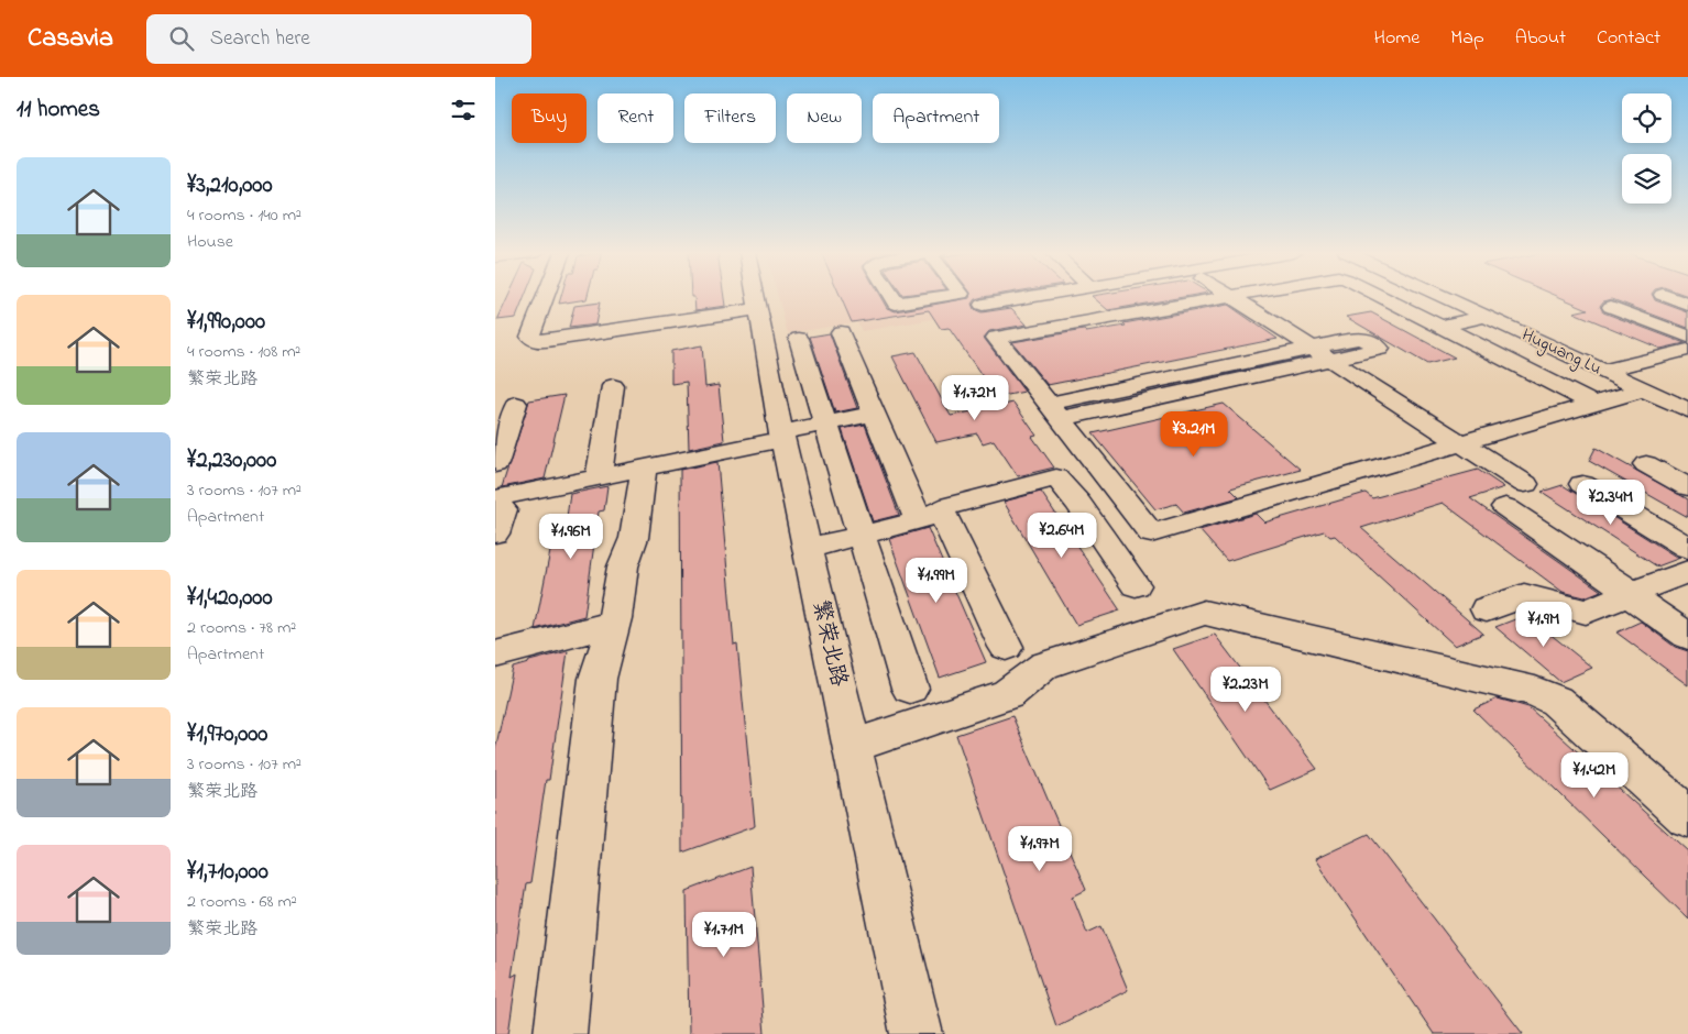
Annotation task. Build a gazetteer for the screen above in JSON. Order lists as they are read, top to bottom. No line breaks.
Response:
{"streets":{"street":["Huguang Lu","繁荣北路"]},"page":{"header":"Casavia","search":"Search here","nav":["Home","Map","About","Contact"],"heading":"11 homes","chip":["Buy","Rent","Filters","New","Apartment"],"list":[{"name":"¥3,210,000","note":"4 rooms · 140 m² · House"},{"name":"¥1,990,000","note":"4 rooms · 108 m² · 繁荣北路"},{"name":"¥2,230,000","note":"3 rooms · 107 m² · Apartment"},{"name":"¥1,420,000","note":"2 rooms · 78 m² · Apartment"},{"name":"¥1,970,000","note":"3 rooms · 107 m² · 繁荣北路"},{"name":"¥1,710,000","note":"2 rooms · 68 m² · 繁荣北路"}],"price":["¥1.72M","¥3.21M","¥2.34M","¥2.64M","¥1.96M","¥1.99M","¥1.9M","¥2.23M","¥1.42M","¥1.97M","¥1.71M"]}}
